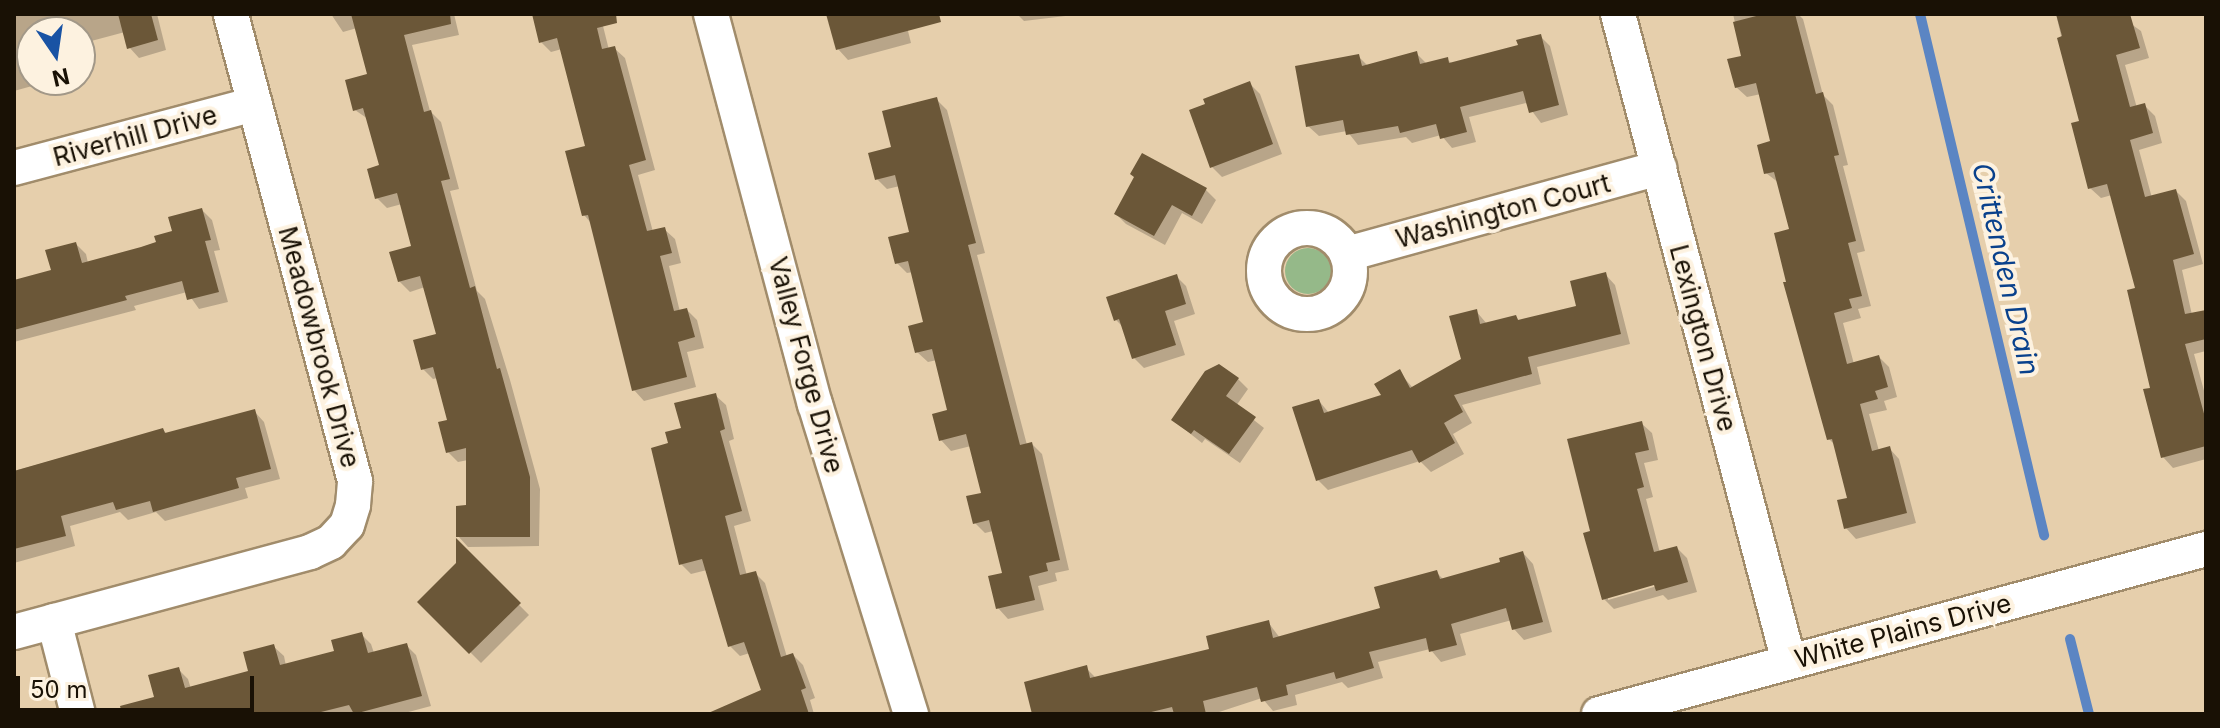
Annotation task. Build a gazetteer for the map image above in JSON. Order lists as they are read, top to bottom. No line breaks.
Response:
{"streets":{"street":["Riverhill Drive","Washington Court","Lexington Drive","Meadowbrook Drive","Valley Forge Drive","White Plains Drive"]},"crossings":[["Riverhill Drive","Meadowbrook Drive"],["Washington Court","Lexington Drive"],["Lexington Drive","White Plains Drive"]],"water":["Crittenden Drain"],"scale_bar":"50 m","north":"bottom"}
